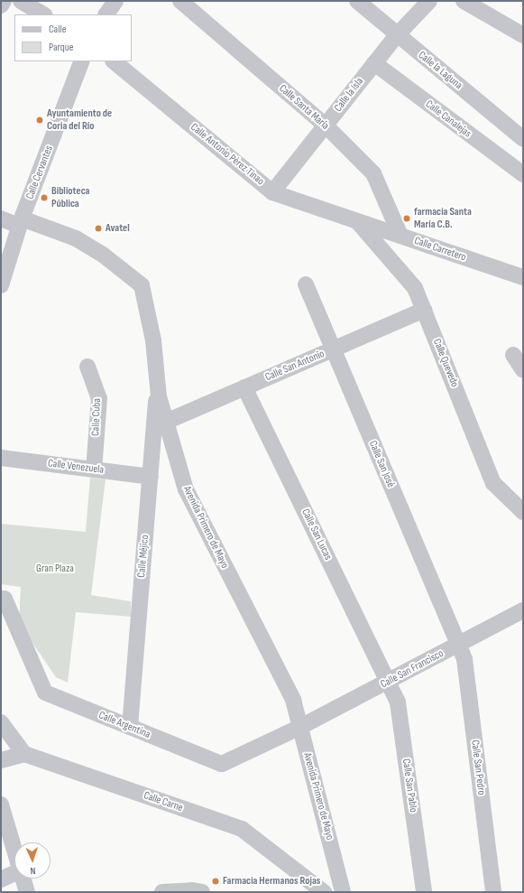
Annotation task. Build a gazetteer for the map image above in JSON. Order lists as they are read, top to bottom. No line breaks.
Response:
{"streets":{"street":["Calle la Laguna","Calle la Isla","Calle Santa María","Calle Canalejas","Calle Antonio Pérez Tinao","Calle Cervantes","Calle Carretero","Calle Quevedo","Calle San Antonio","Calle Cuba","Calle San José","Calle Venezuela","Avenida Primero de Mayo","Calle San Lucas","Calle Méjico","Calle San Francisco","Calle Argentina","Calle San Pedro","Calle San Pablo","Calle Carne"]},"crossings":[["Calle la Laguna","Calle la Isla"],["Calle la Isla","Calle Santa María"],["Calle la Isla","Calle Canalejas"],["Calle la Isla","Calle Antonio Pérez Tinao"],["Calle Santa María","Calle Carretero"],["Calle Antonio Pérez Tinao","Calle Carretero"],["Calle Antonio Pérez Tinao","Calle Quevedo"],["Calle Cervantes","Avenida Primero de Mayo"],["Calle Carretero","Calle Quevedo"],["Calle Quevedo","Calle San Antonio"],["Calle San Antonio","Calle San José"],["Calle San Antonio","Avenida Primero de Mayo"],["Calle San Antonio","Calle San Lucas"],["Calle Cuba","Calle Venezuela"],["Calle San José","Calle San Francisco"],["Calle San José","Calle San Pedro"],["Calle Venezuela","Calle Méjico"],["Avenida Primero de Mayo","Calle Méjico"],["Avenida Primero de Mayo","Calle San Francisco"],["Avenida Primero de Mayo","Calle Argentina"],["Calle San Lucas","Calle San Francisco"],["Calle San Lucas","Calle San Pablo"],["Calle Méjico","Calle Argentina"],["Calle San Francisco","Calle Argentina"],["Calle San Francisco","Calle San Pedro"],["Calle San Francisco","Calle San Pablo"]],"parks":["Gran Plaza"],"places":["Ayuntamiento de Coria del Río","Biblioteca Pública","farmacia Santa María C.B.","Avatel","Farmacia Hermanos Rojas"],"legend":["Calle","Parque"],"north":"bottom"}
